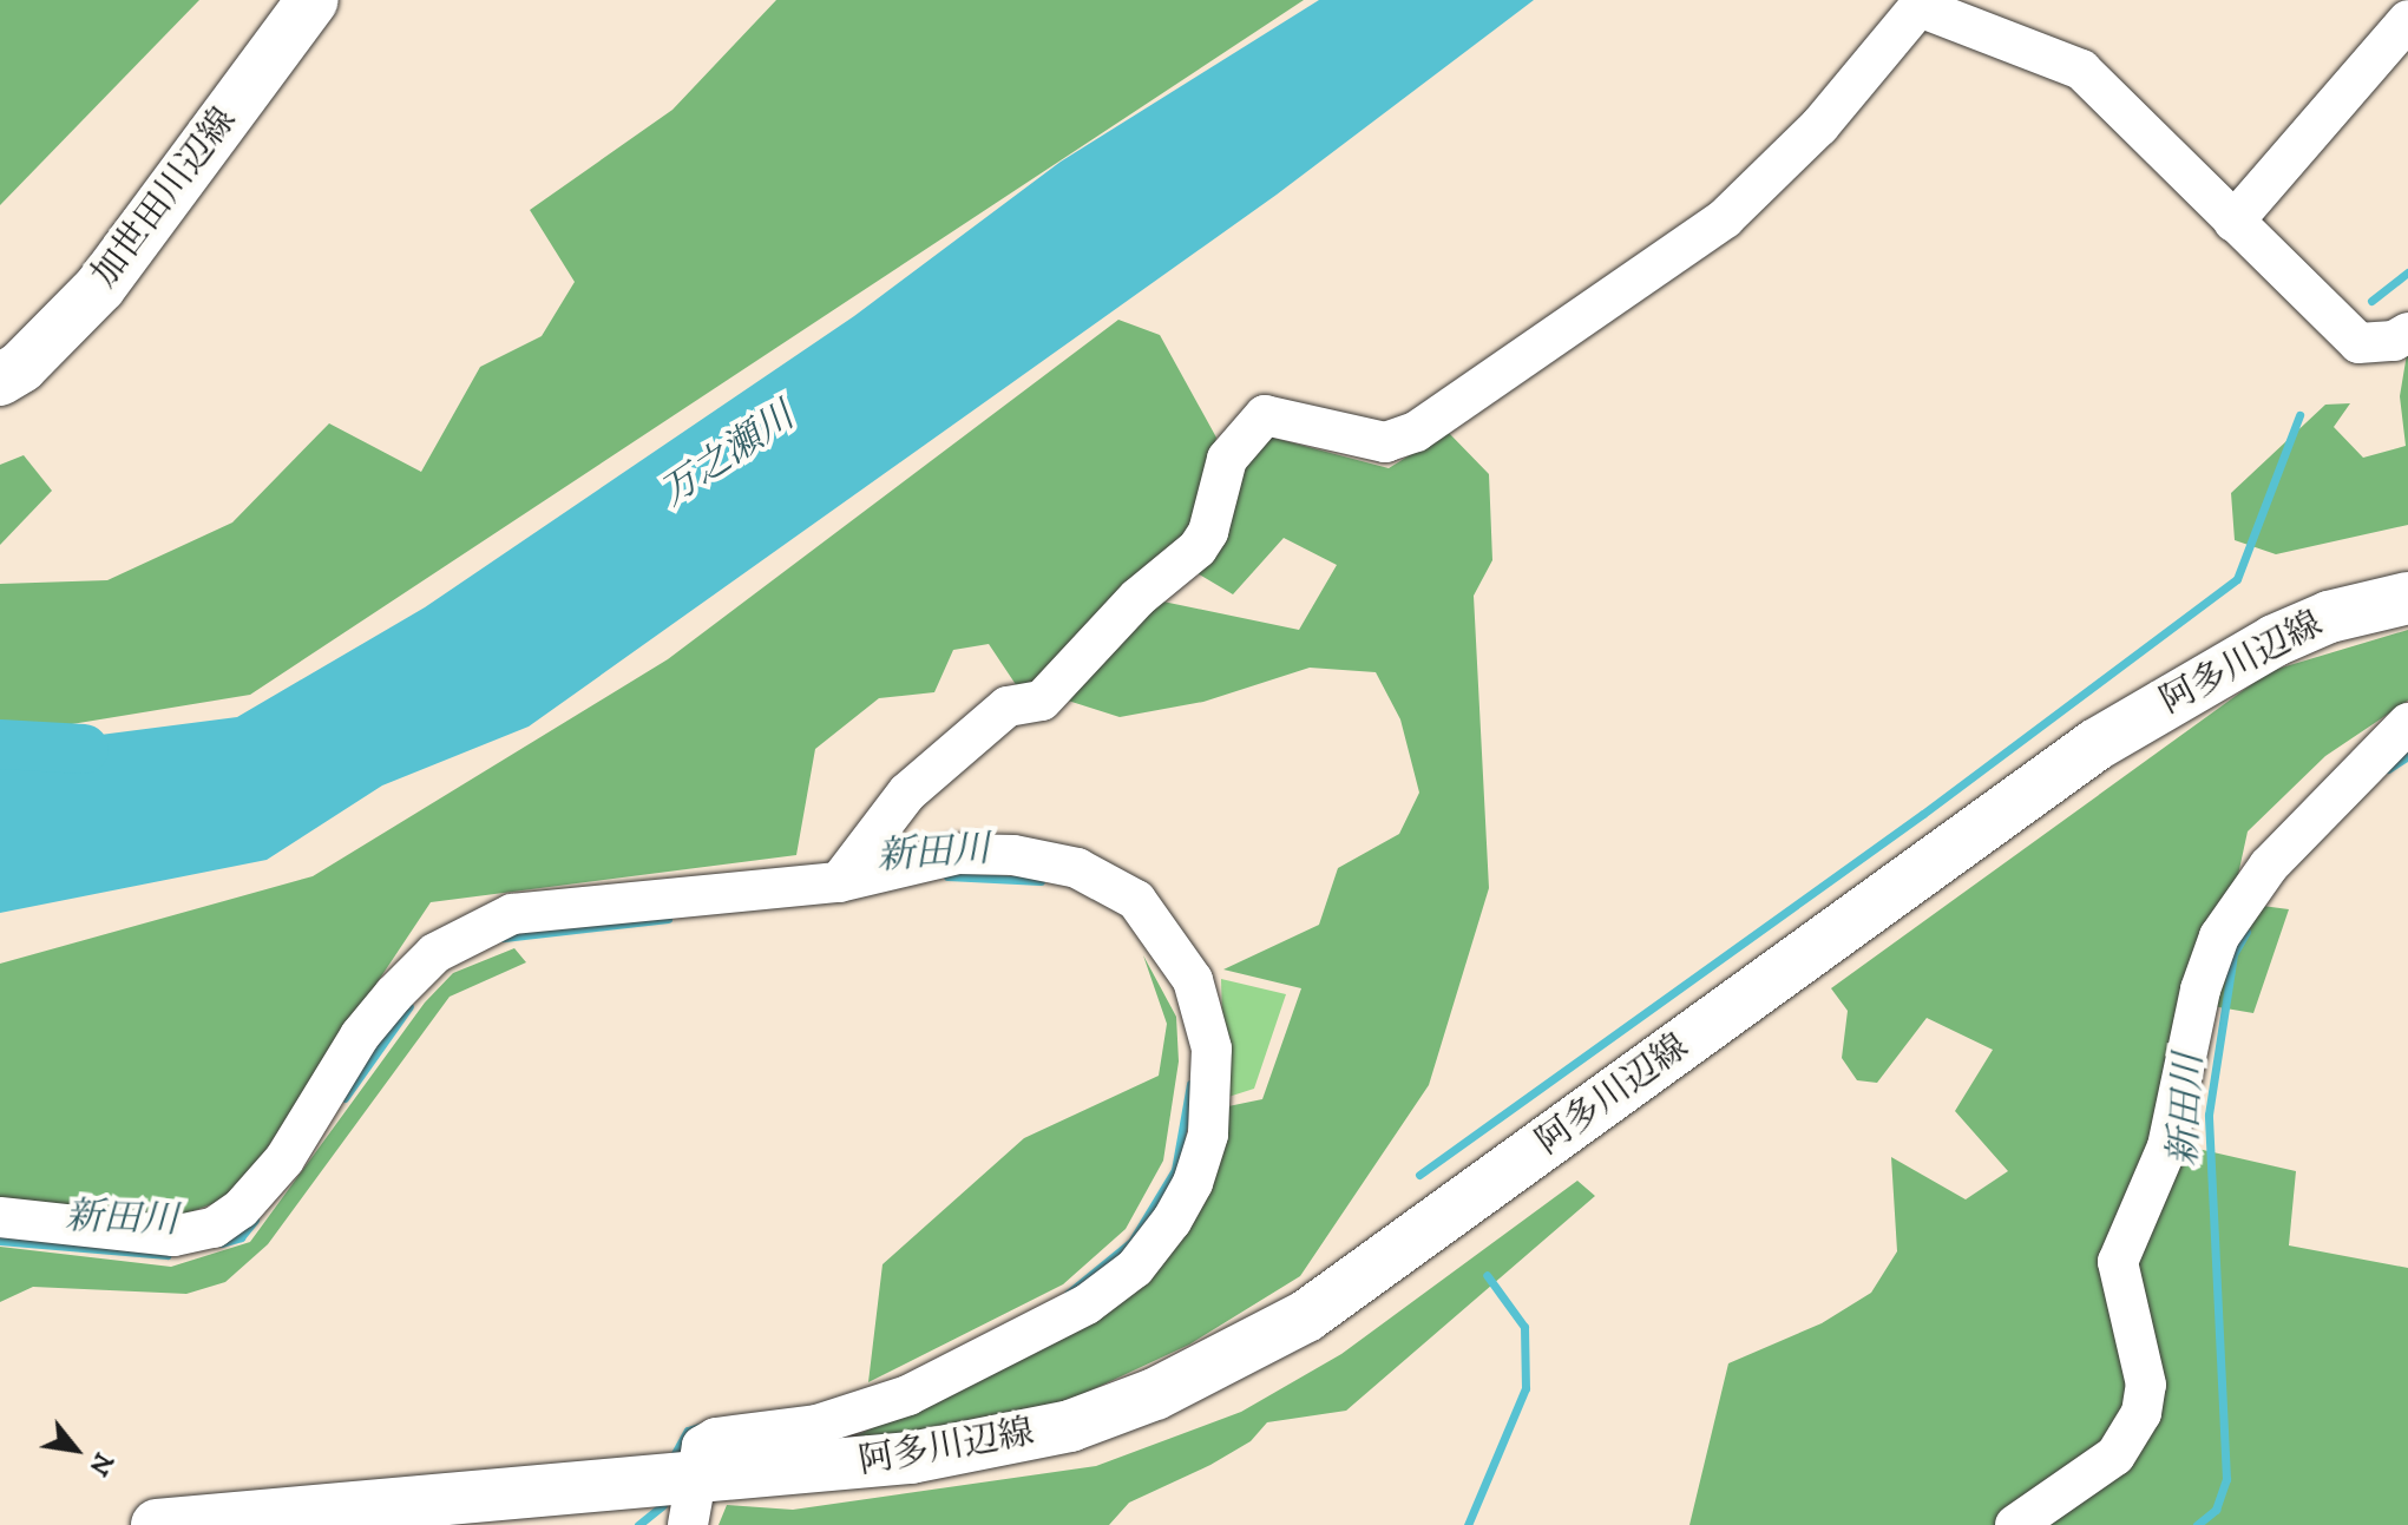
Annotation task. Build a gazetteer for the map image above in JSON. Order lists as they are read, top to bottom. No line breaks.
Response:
{"streets":{"main road":["加世田川辺線","阿多川辺線"]},"water":["万之瀬川","新田川"],"north":"bottom right"}
